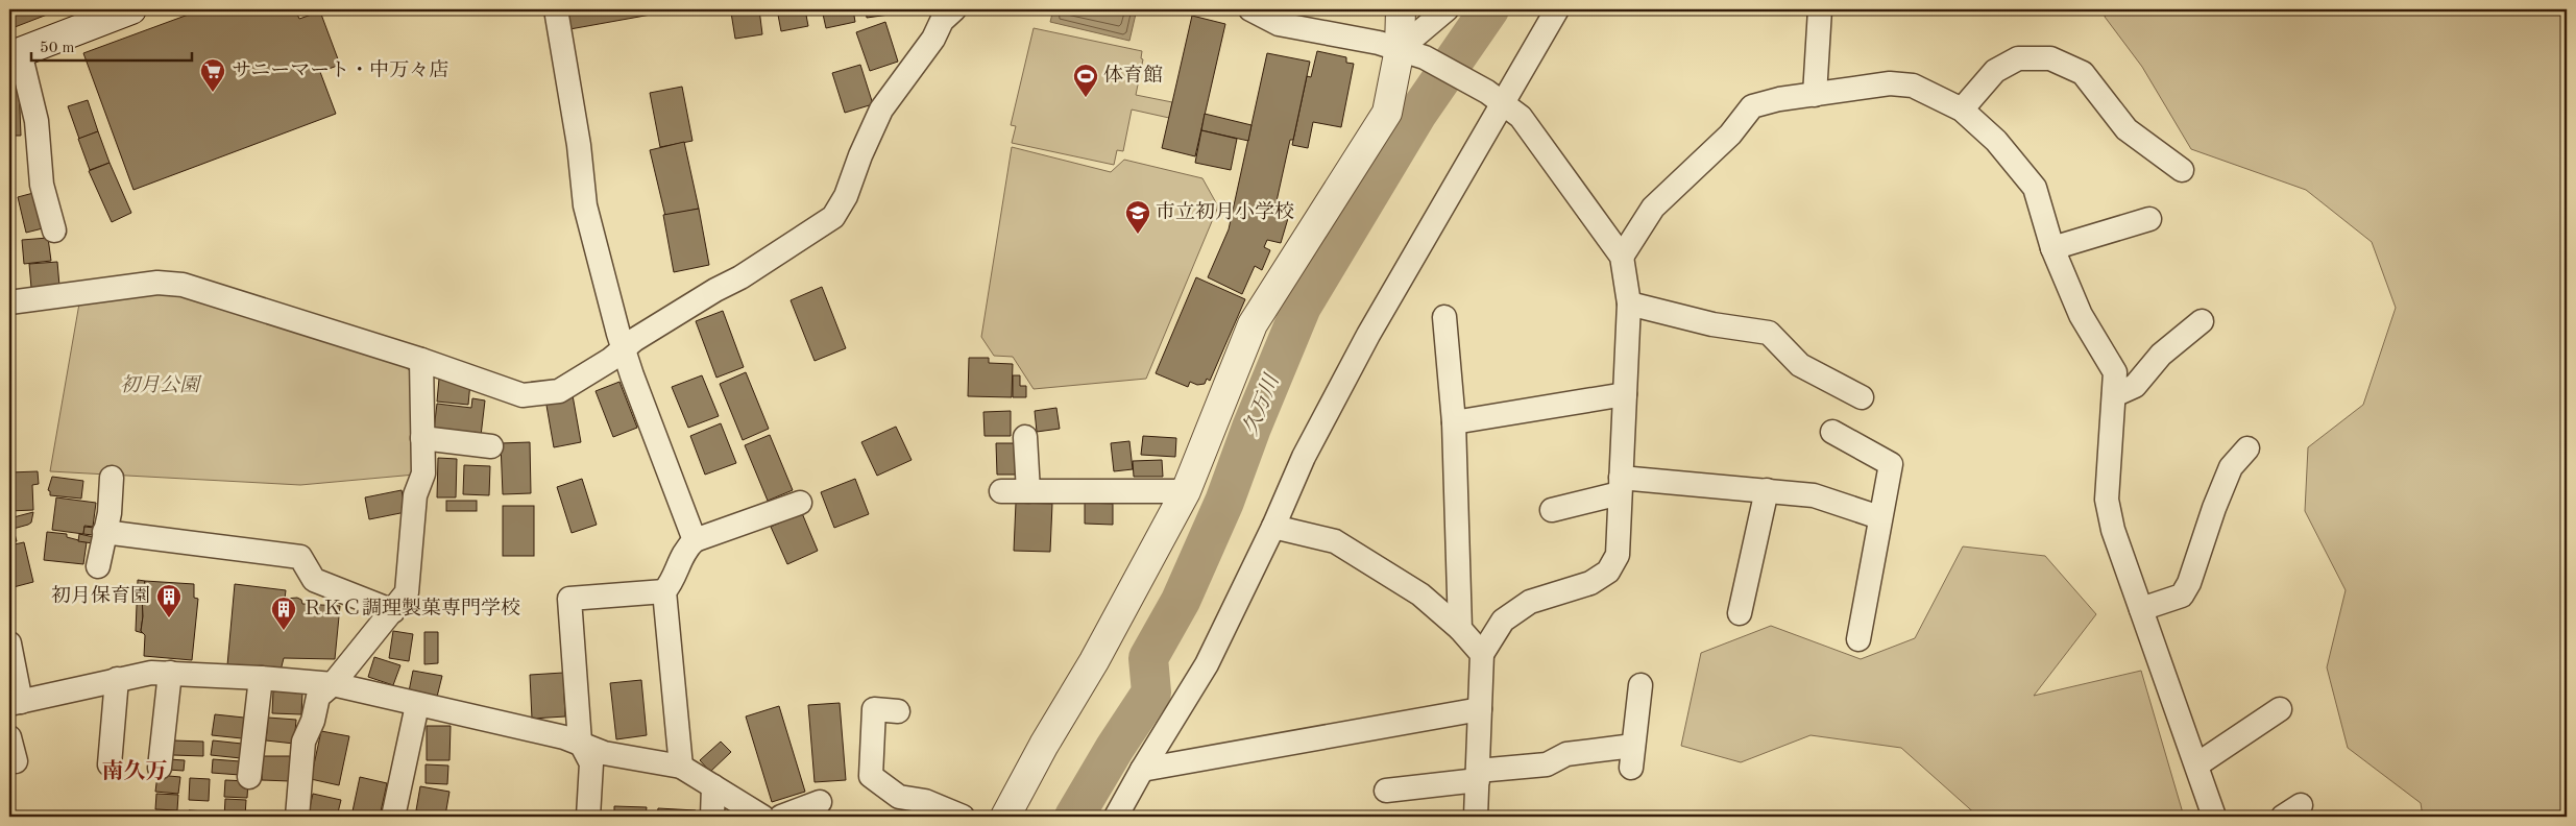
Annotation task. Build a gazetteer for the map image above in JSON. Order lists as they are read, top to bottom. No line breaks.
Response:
{"districts":["南久万"],"water":["久万川"],"parks":["初月公園"],"places":{"supermarket":["サニーマート・中万々店"],"sports":["体育館"],"school or university":["市立初月小学校"],"building":["初月保育園","ＲＫＣ調理製菓専門学校"]},"scale_bar":"50 m"}
